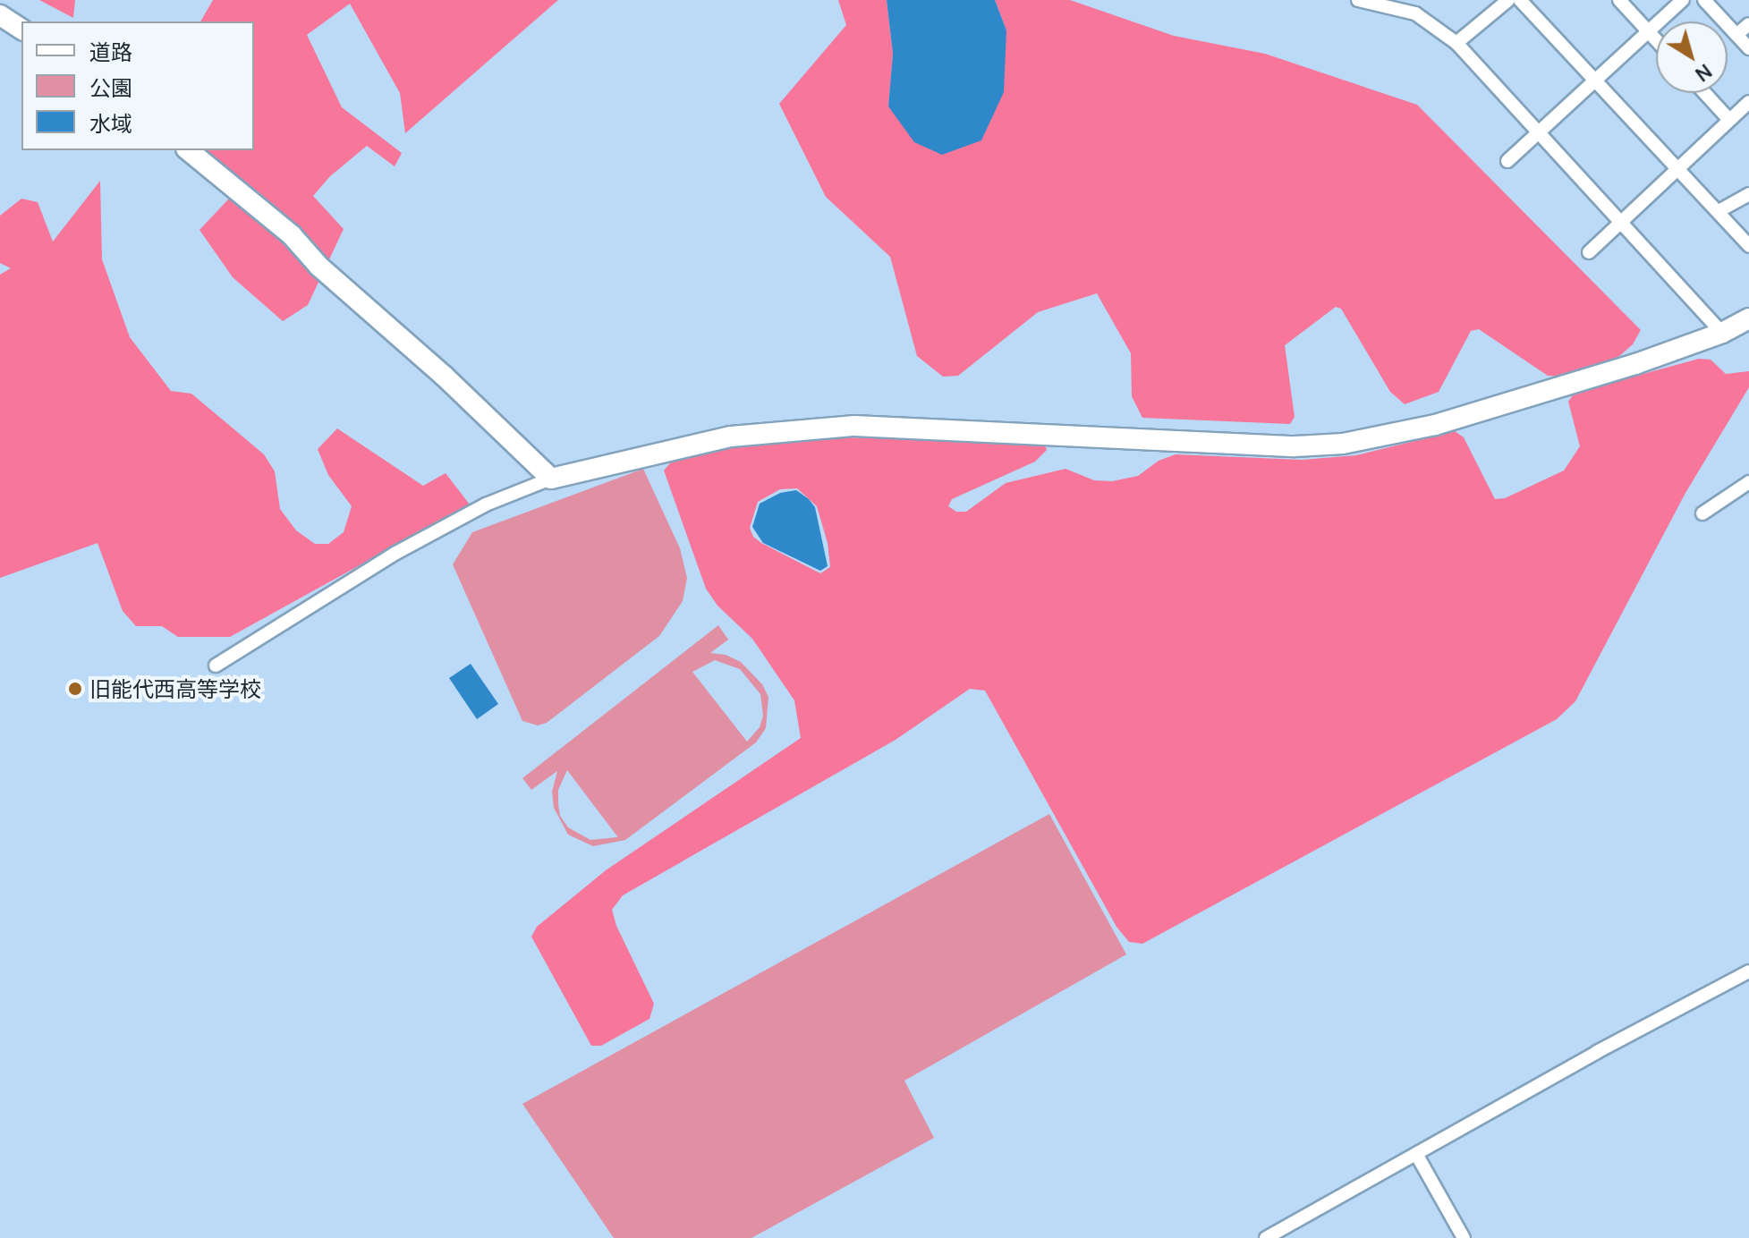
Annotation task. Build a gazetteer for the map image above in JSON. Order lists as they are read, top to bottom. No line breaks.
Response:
{"places":["旧能代西高等学校"],"legend":["道路","公園","水域"],"north":"bottom right"}
